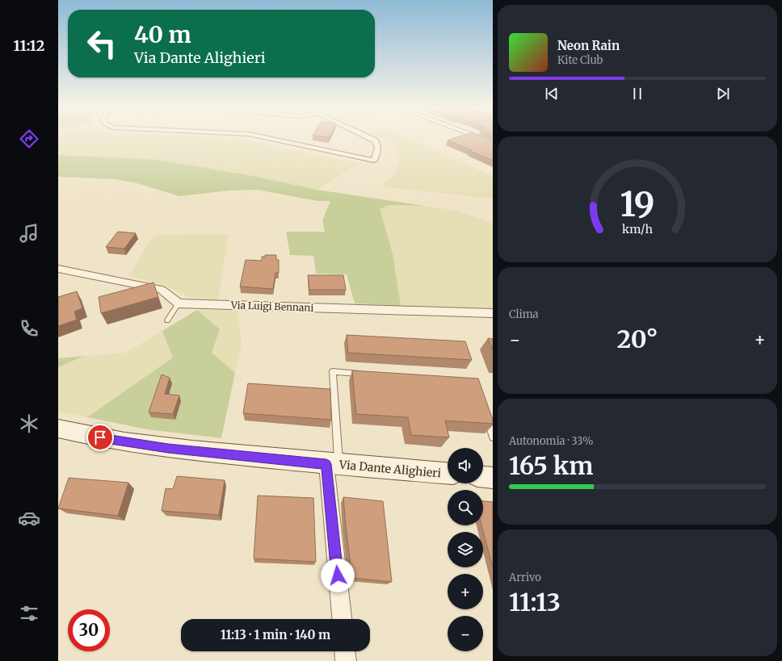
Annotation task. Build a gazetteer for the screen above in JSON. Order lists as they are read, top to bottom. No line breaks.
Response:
{"streets":{"main road":["Via Dante Alighieri"],"street":["Via Luigi Bennani"]},"page":{"tabs":"11:12","turn":["40 m","Via Dante Alighieri"],"song":["Neon Rain","Kite Club"],"tile":["Clima",["Autonomia · 33%","165 km"],["Arrivo","11:13"]],"heat":["−","20°","+"],"map_buttons":["+","−"],"limit":"30","trip":"11:13 · 1 min · 140 m","gauge":["19","km/h"]}}
